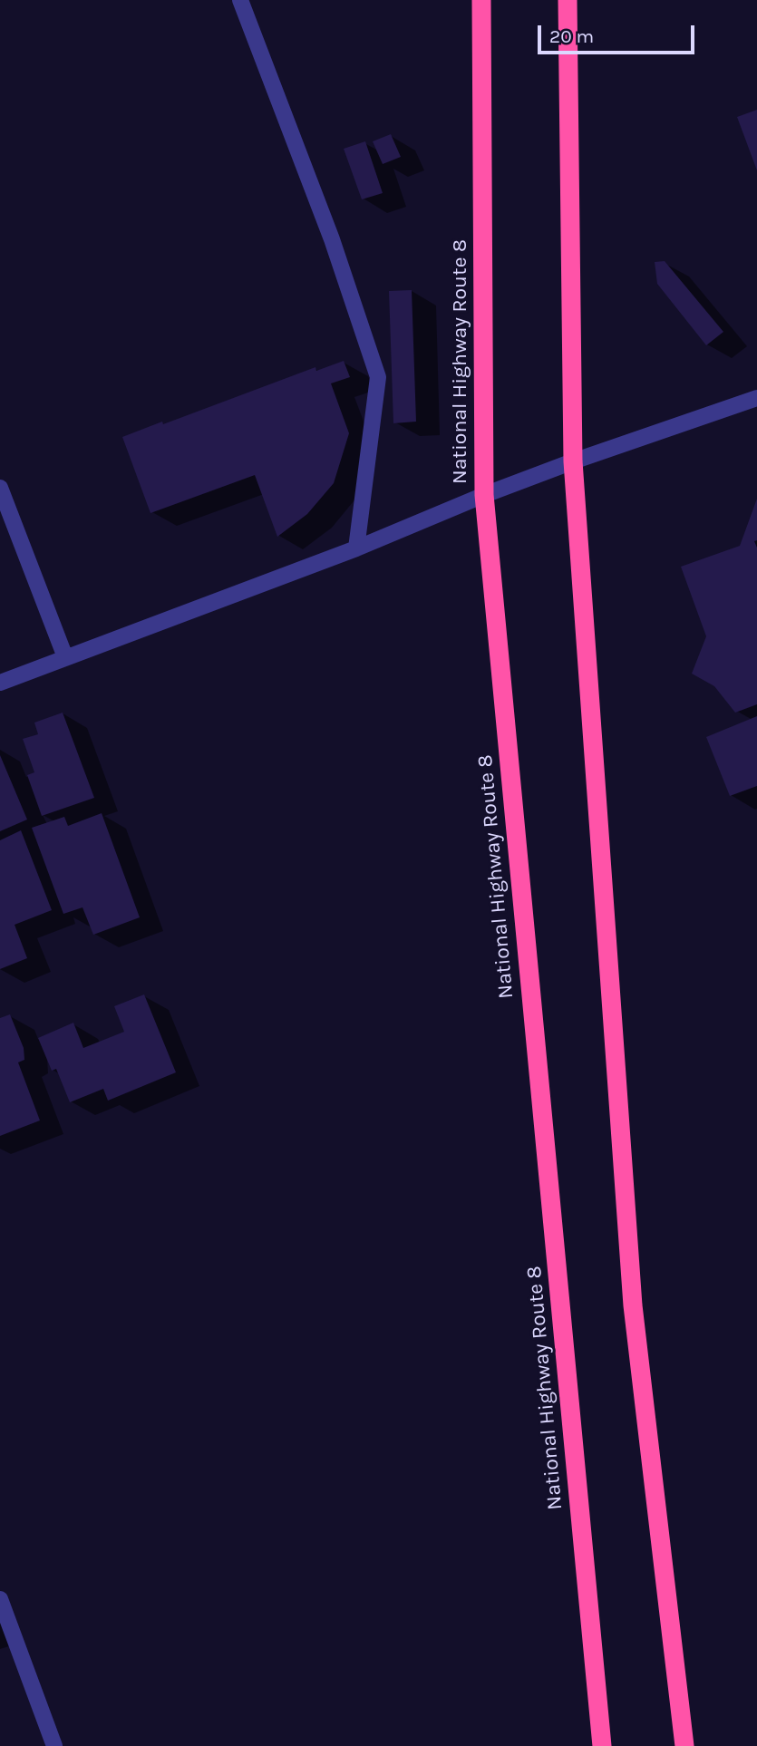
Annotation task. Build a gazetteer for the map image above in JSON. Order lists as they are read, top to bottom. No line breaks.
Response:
{"streets":{"highway":["National Highway Route 8"]},"scale_bar":"20 m"}
